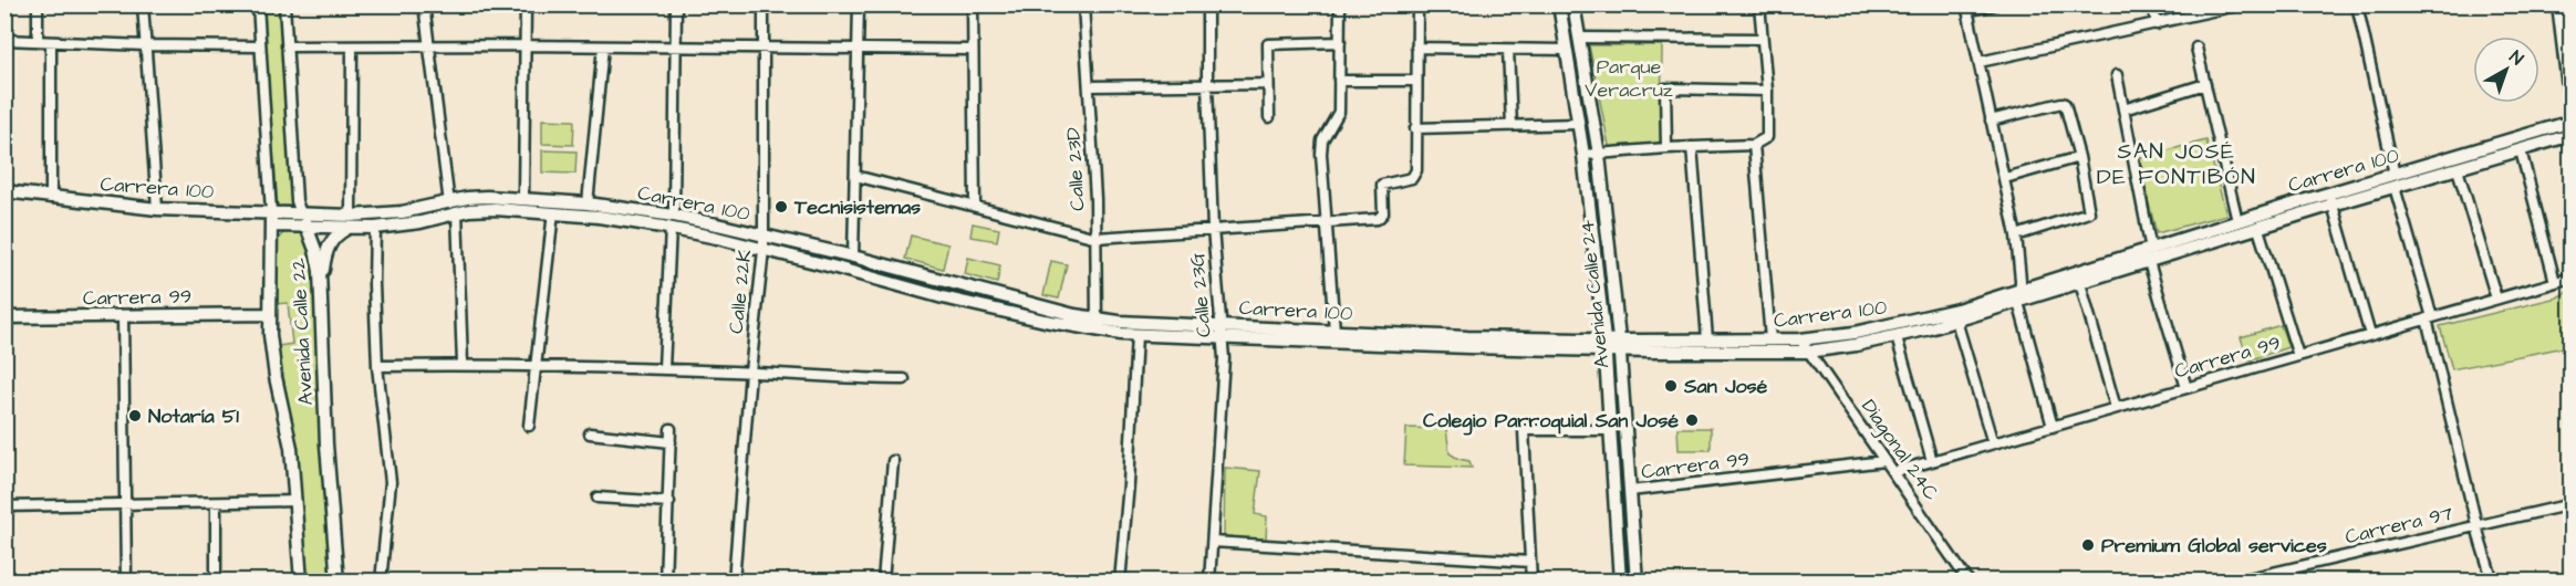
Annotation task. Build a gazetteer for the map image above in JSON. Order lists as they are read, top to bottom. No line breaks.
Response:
{"streets":{"main road":["Carrera 100","Avenida Calle 24","Carrera 99","Avenida Calle 22"],"street":["Calle 23D","Calle 22K","Calle 23G","Diagonal 24C","Carrera 97"]},"crossings":[["Calle 23D","Carrera 100"],["Carrera 100","Calle 22K"],["Carrera 100","Avenida Calle 24"],["Carrera 100","Calle 23G"],["Carrera 100","Avenida Calle 22"],["Carrera 100","Diagonal 24C"],["Avenida Calle 24","Carrera 99"],["Carrera 99","Avenida Calle 22"],["Carrera 99","Diagonal 24C"]],"districts":["SAN JOSÉ DE FONTIBÓN"],"parks":["Parque Veracruz"],"places":["Tecnisistemas","San José","Notaría 51","Colegio Parroquial San José","Premium Global services"],"north":"top right"}
